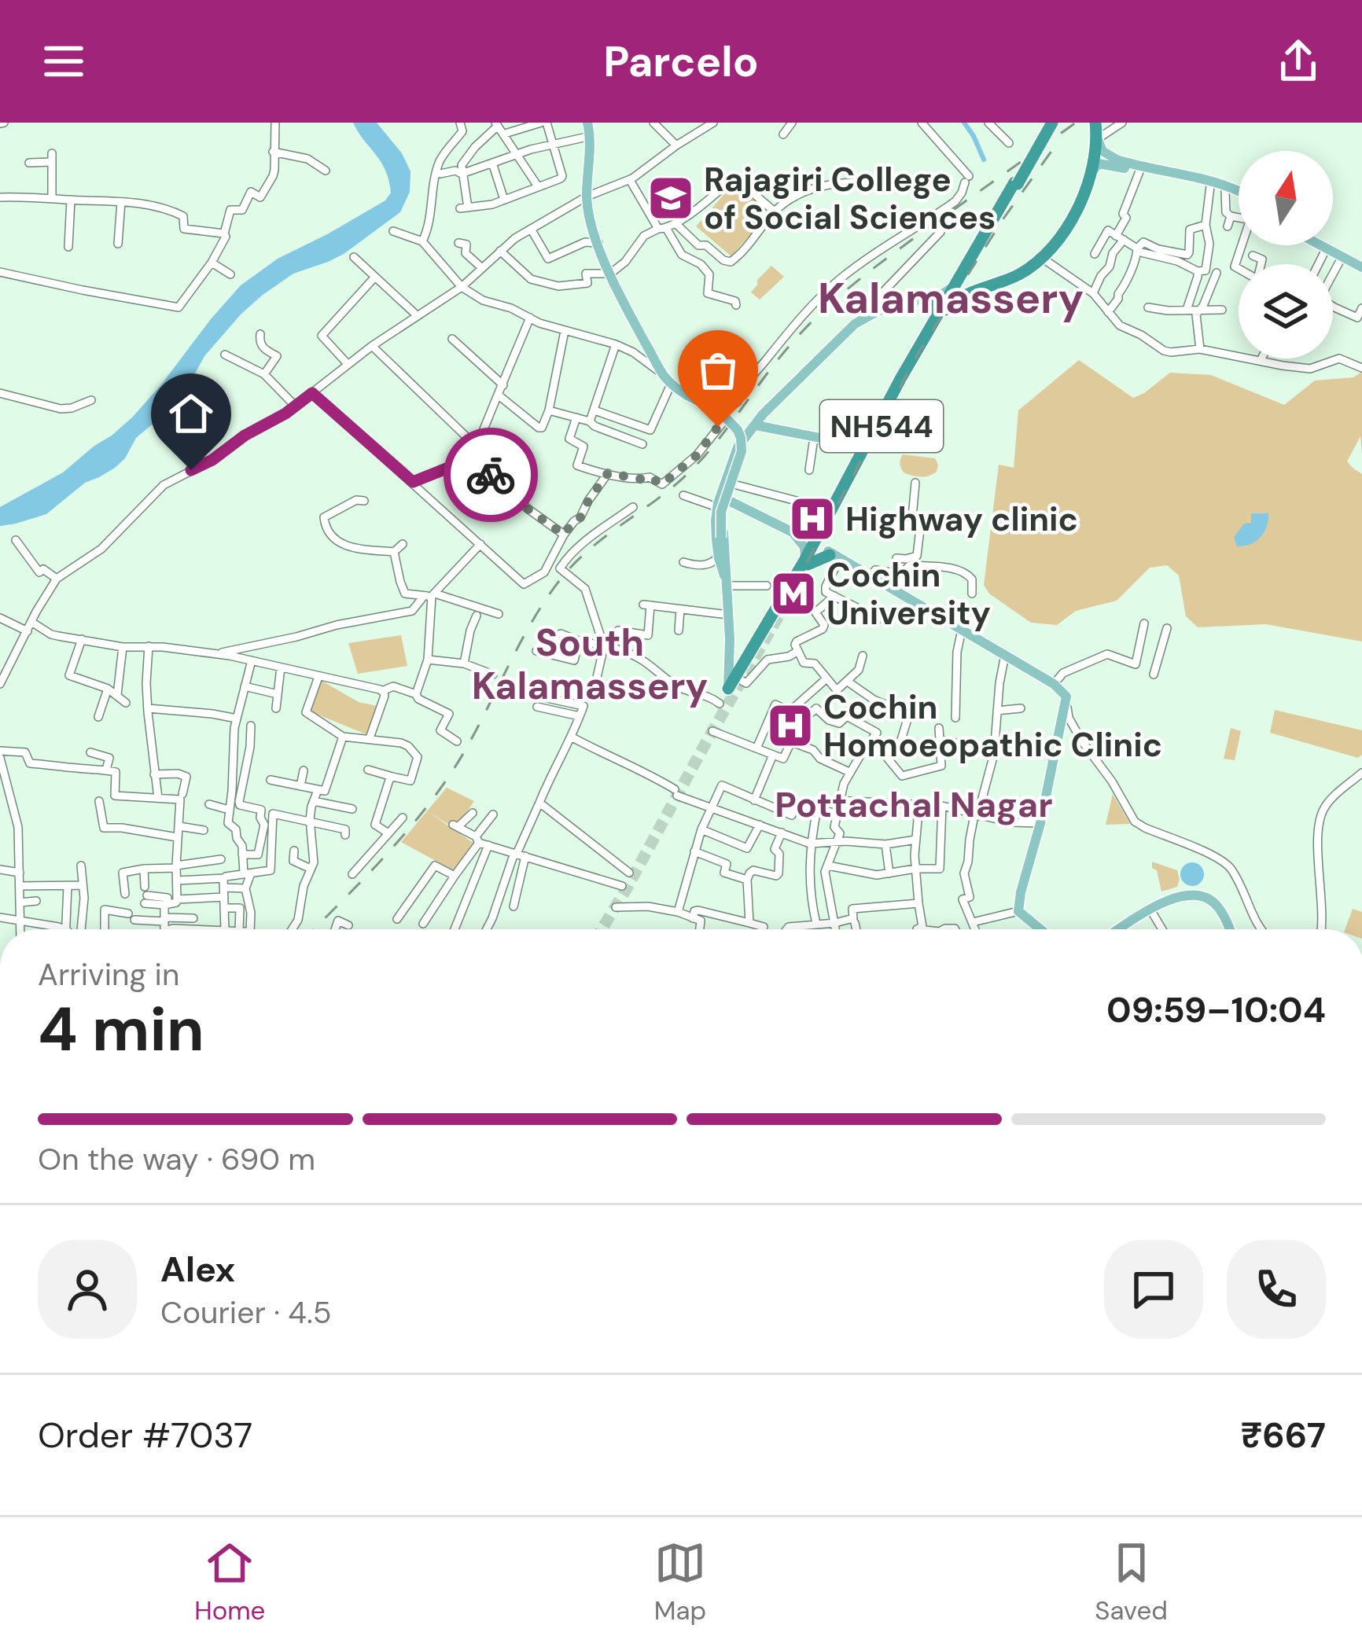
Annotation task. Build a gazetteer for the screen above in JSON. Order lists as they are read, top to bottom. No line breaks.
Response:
{"streets":{"highway":["NH544"]},"districts":["Kalamassery","South Kalamassery","Pottachal Nagar"],"places":{"school or university":["Rajagiri College of Social Sciences"],"hospital":["Highway clinic","Cochin Homoeopathic Clinic"],"metro station":["Cochin University"]},"north":"top","page":{"header":"Parcelo","heading":["4 min","Arriving in","09:59–10:04"],"panel":["Alex","Courier · 4.5","Order #7037","₹667"],"bar":"On the way · 690 m","tabs":["Home","Map","Saved"]}}
